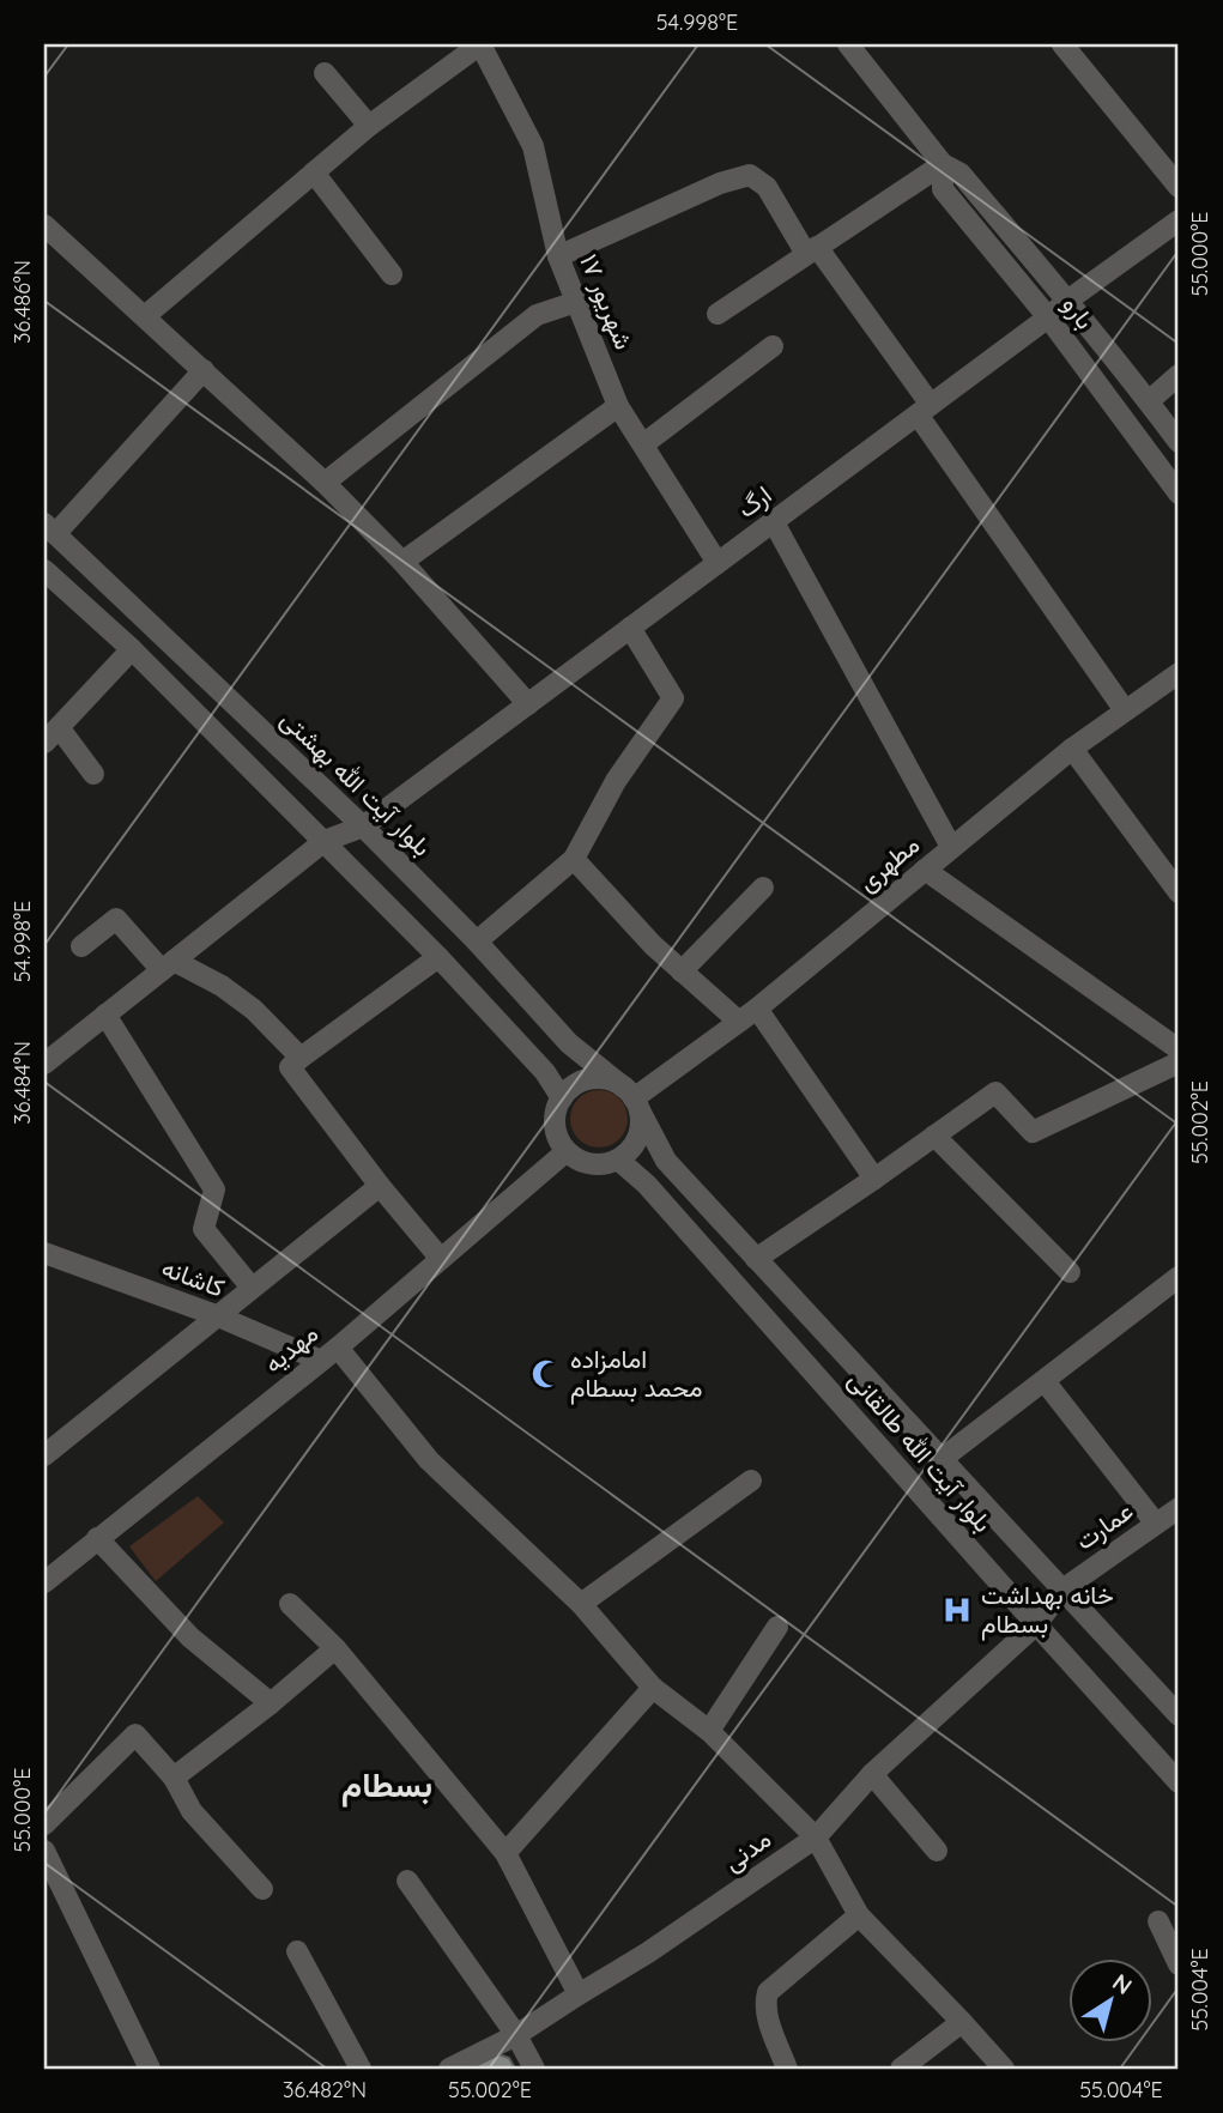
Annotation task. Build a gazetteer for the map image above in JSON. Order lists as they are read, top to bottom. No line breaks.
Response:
{"streets":{"street":["۱۷ شهریور","بارو","ارگ","بلوار آیت الله بهشتی","مطهری","کاشانه","مهدیه","بلوار آیت الله طالقانی","عمارت","مدنی"]},"crossings":[["۱۷ شهریور","ارگ"],["بارو","ارگ"],["ارگ","بلوار آیت الله بهشتی"],["بلوار آیت الله بهشتی","مطهری"],["بلوار آیت الله بهشتی","مهدیه"],["بلوار آیت الله بهشتی","بلوار آیت الله طالقانی"],["مطهری","مهدیه"],["مطهری","بلوار آیت الله طالقانی"],["کاشانه","مهدیه"],["مهدیه","بلوار آیت الله طالقانی"],["بلوار آیت الله طالقانی","عمارت"],["بلوار آیت الله طالقانی","مدنی"],["عمارت","مدنی"]],"districts":["بسطام"],"places":{"mosque":["امامزاده محمد بسطام"],"hospital":["خانه بهداشت بسطام"]},"north":"top right","coordinates":["54.998°E","55.000°E","36.486°N","36.484°N","55.002°E","55.004°E","36.482°N"]}
